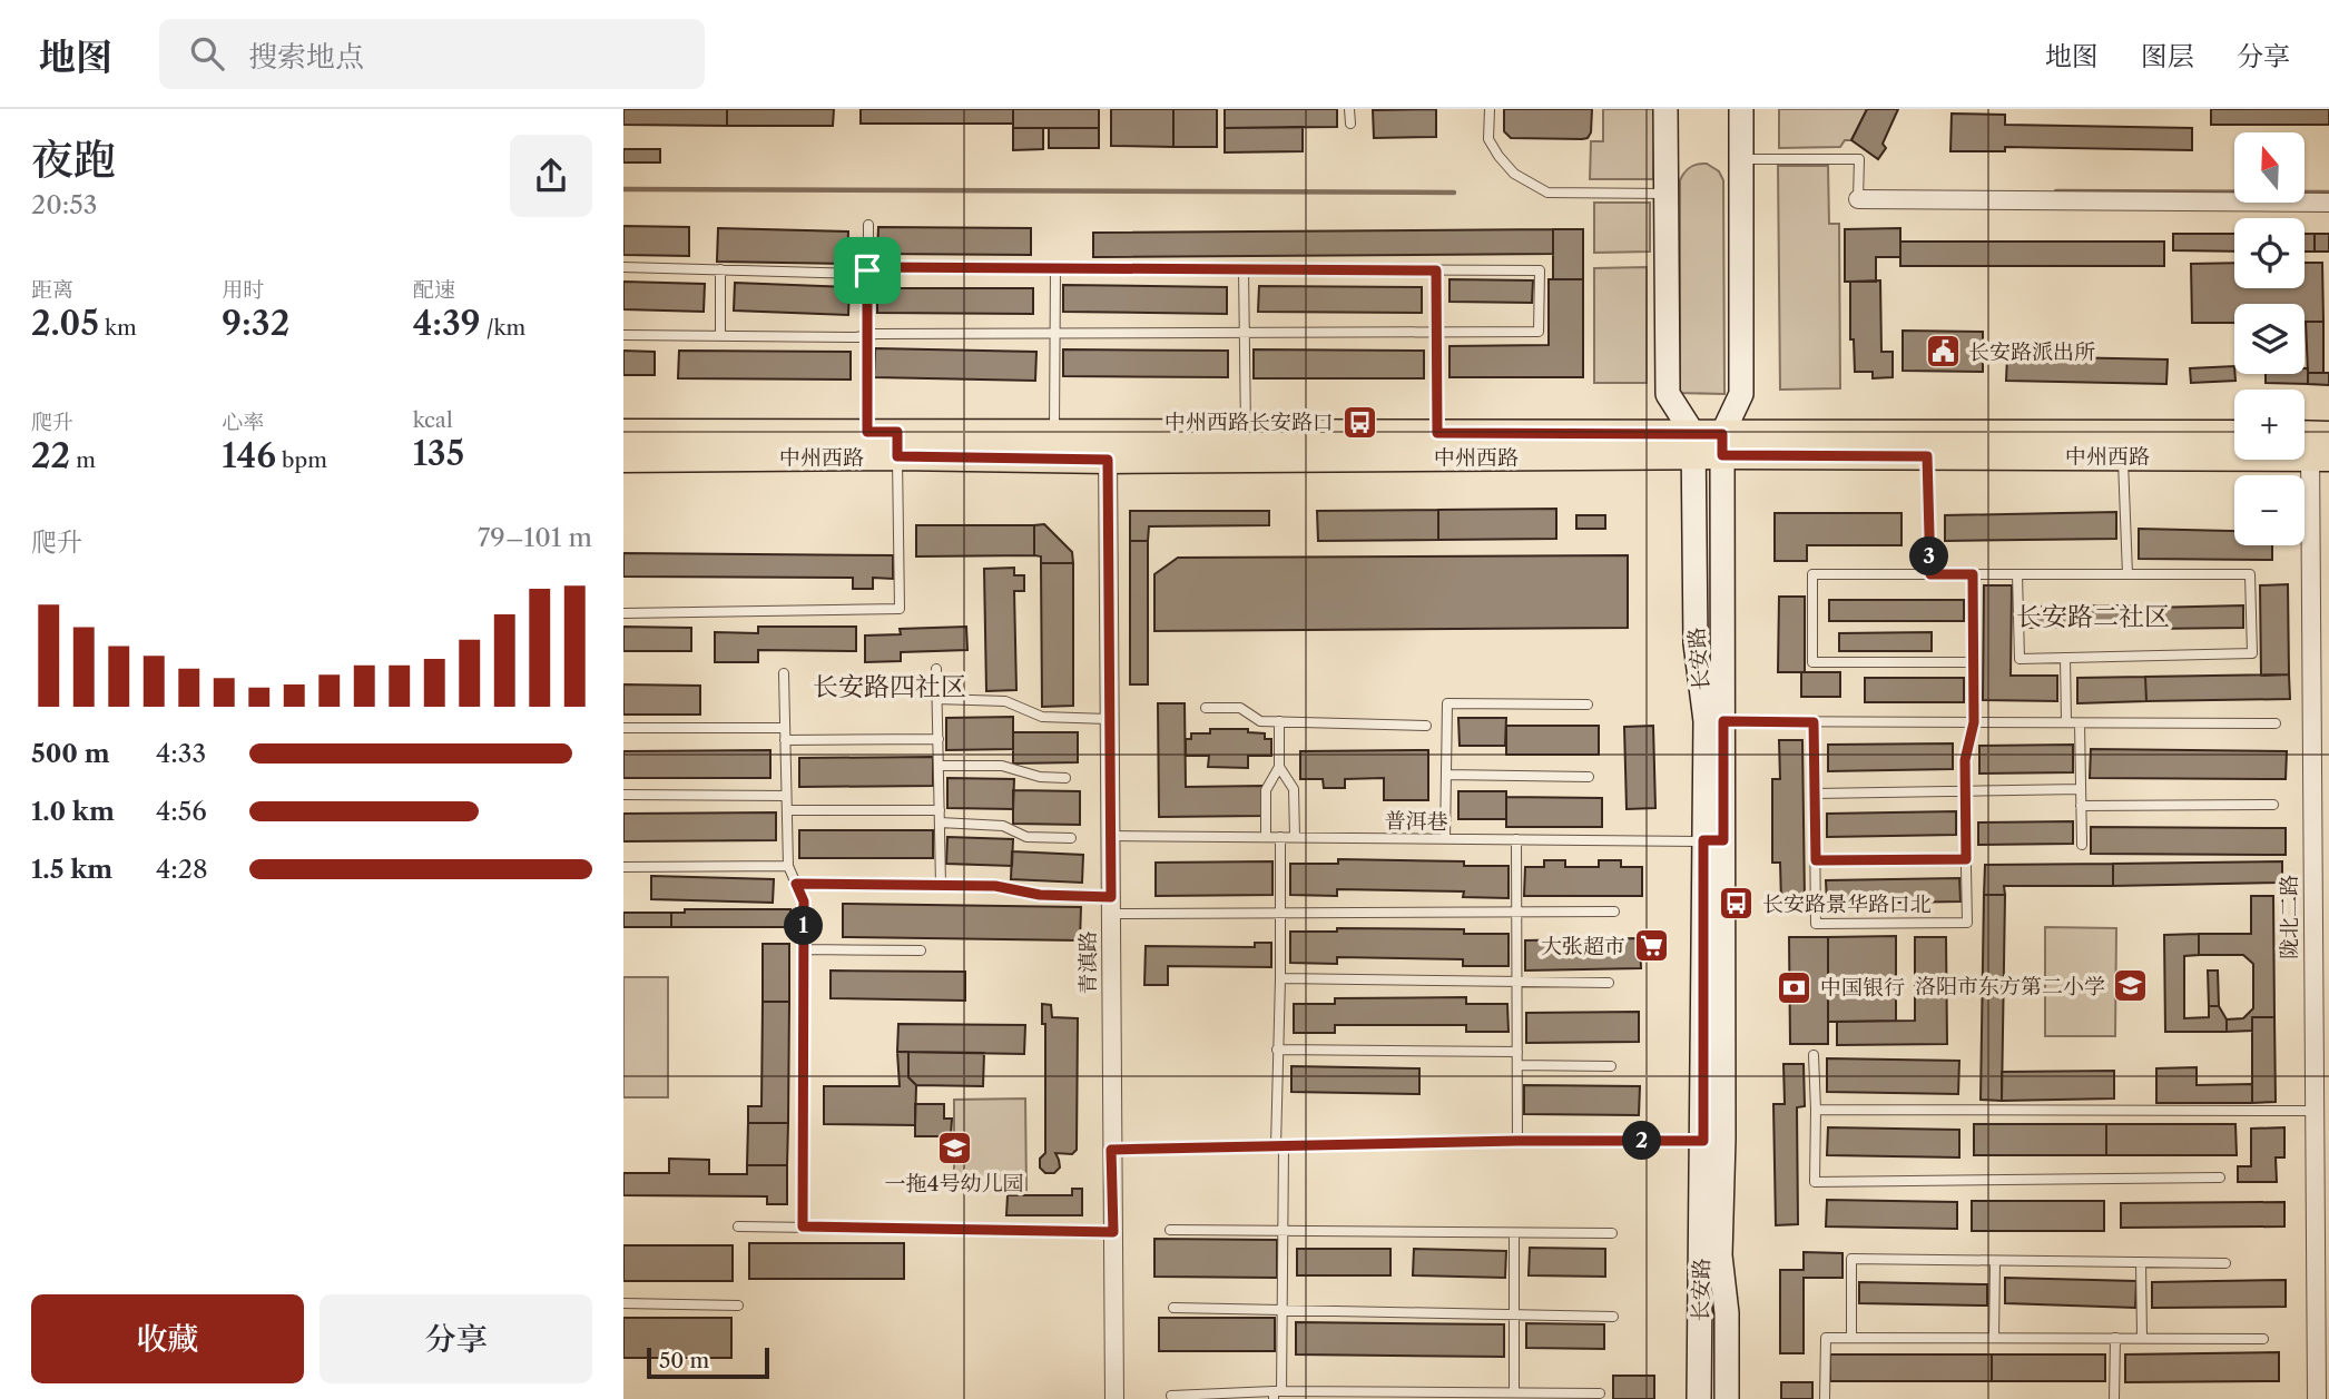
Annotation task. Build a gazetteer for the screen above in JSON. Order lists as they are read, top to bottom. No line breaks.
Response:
{"streets":{"main road":["中州西路","长安路"],"street":["陇北二路","青滇路"],"lane":["普洱巷"]},"crossings":[["中州西路","长安路"],["中州西路","陇北二路"],["中州西路","青滇路"],["长安路","普洱巷"],["普洱巷","青滇路"]],"districts":["长安路二社区","长安路四社区"],"places":{"public building":["长安路派出所"],"bus stop":["中州西路长安路口","长安路景华路口北"],"supermarket":["大张超市"],"school or university":["洛阳市东方第二小学","一拖4号幼儿园"],"bank":["中国银行"]},"scale_bar":"50 m","north":"top","page":{"header":"地图","search":"搜索地点","nav":["地图","图层","分享"],"heading":["夜跑","20:53"],"map_buttons":["+","−"],"stats":[["距离","2.05 km"],["用时","9:32"],["配速","4:39 /km"],["爬升","22 m"],["心率","146 bpm"],["kcal","135"]],"chart":["爬升","79–101 m"],"pins":["3","1","2"],"list":[{"name":"500 m","note":"4:33"},{"name":"1.0 km","note":"4:56"},{"name":"1.5 km","note":"4:28"}],"buttons":["收藏","分享"],"scale":"50 m"}}
